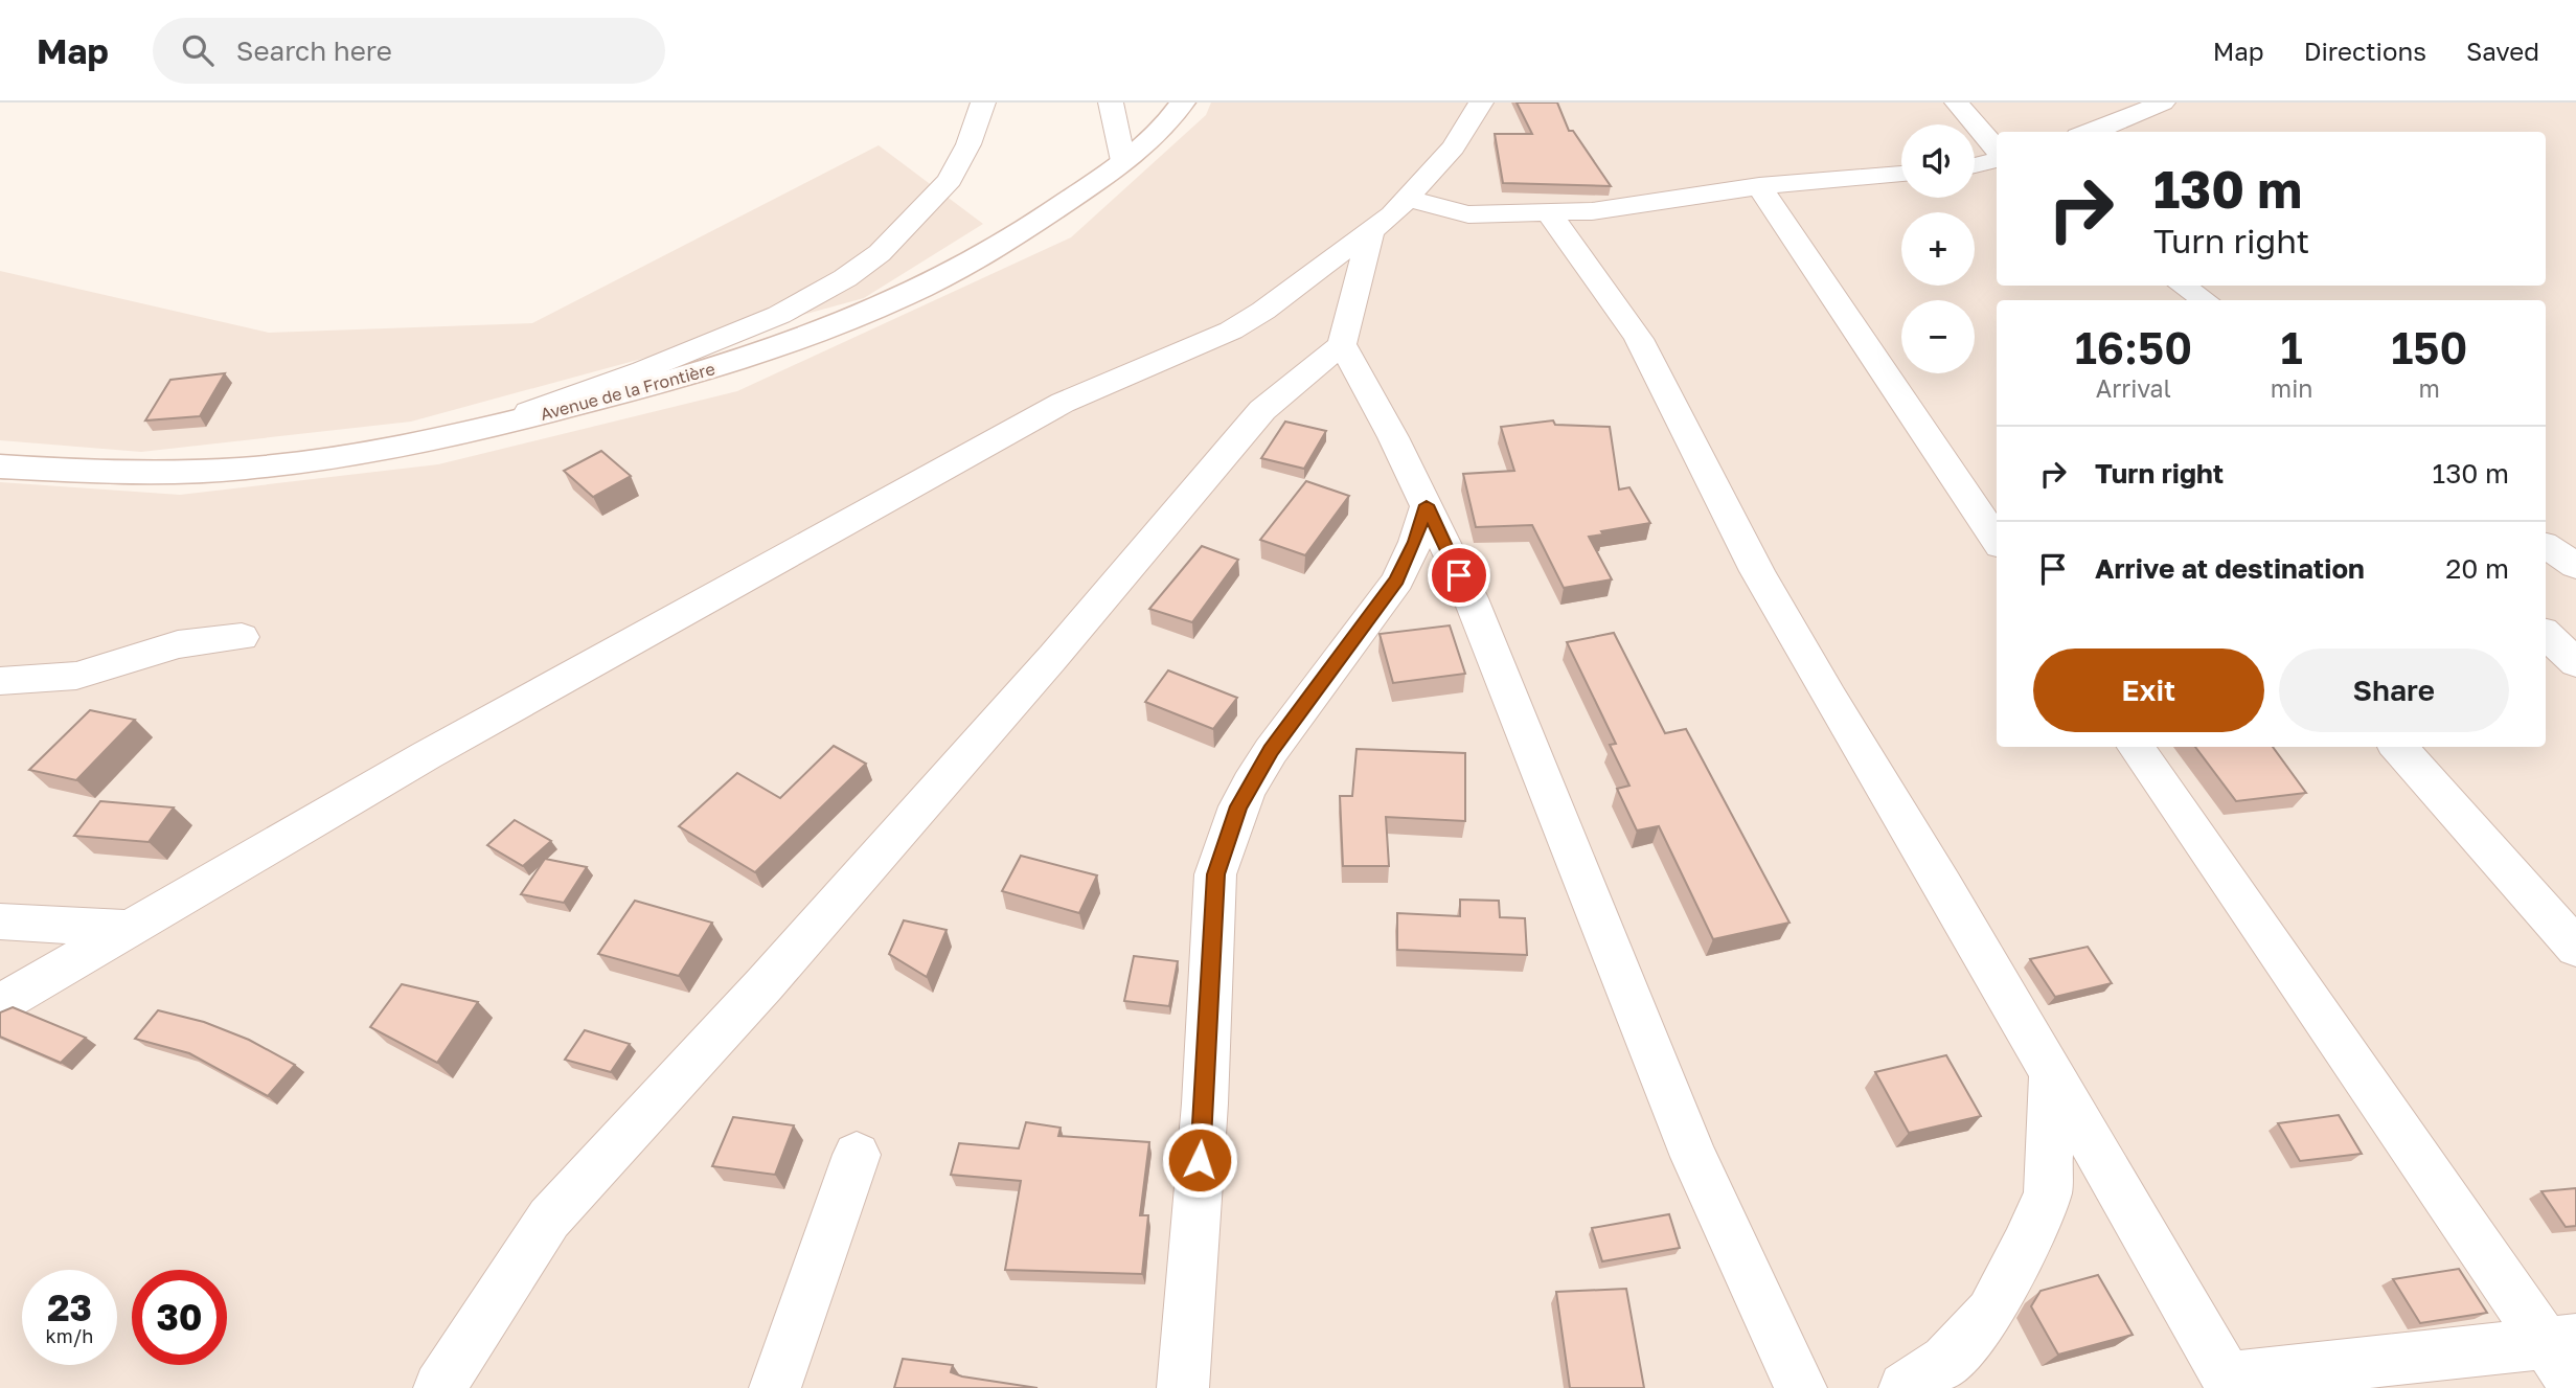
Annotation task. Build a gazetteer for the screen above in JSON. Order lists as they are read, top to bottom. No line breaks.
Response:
{"streets":{"street":["Avenue de la Frontière"]},"page":{"header":"Map","search":"Search here","nav":["Map","Directions","Saved"],"map_buttons":["+","−"],"turn":["130 m","Turn right"],"eta":["16:50","Arrival","1","min","150","m"],"list":[{"name":"Turn right","value":"130 m"},{"name":"Arrive at destination","value":"20 m"}],"buttons":["Exit","Share"],"speed":"23 km/h","limit":"30"}}
